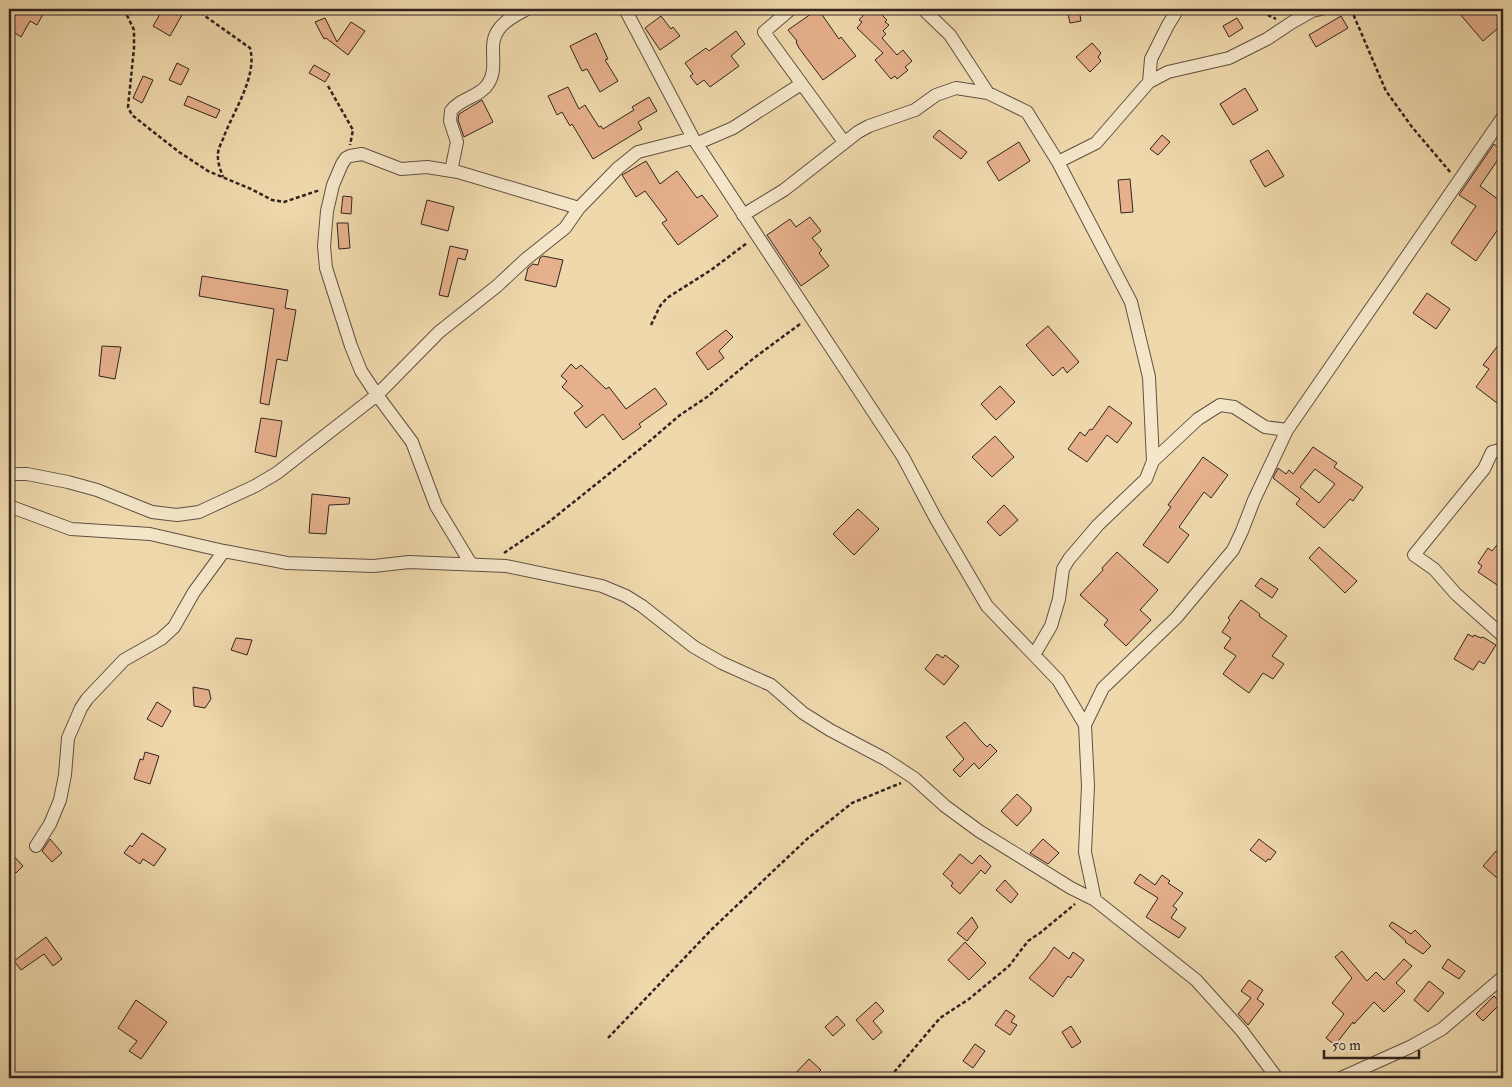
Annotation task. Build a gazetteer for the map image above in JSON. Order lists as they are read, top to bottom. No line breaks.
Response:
{"scale_bar":"50 m"}
